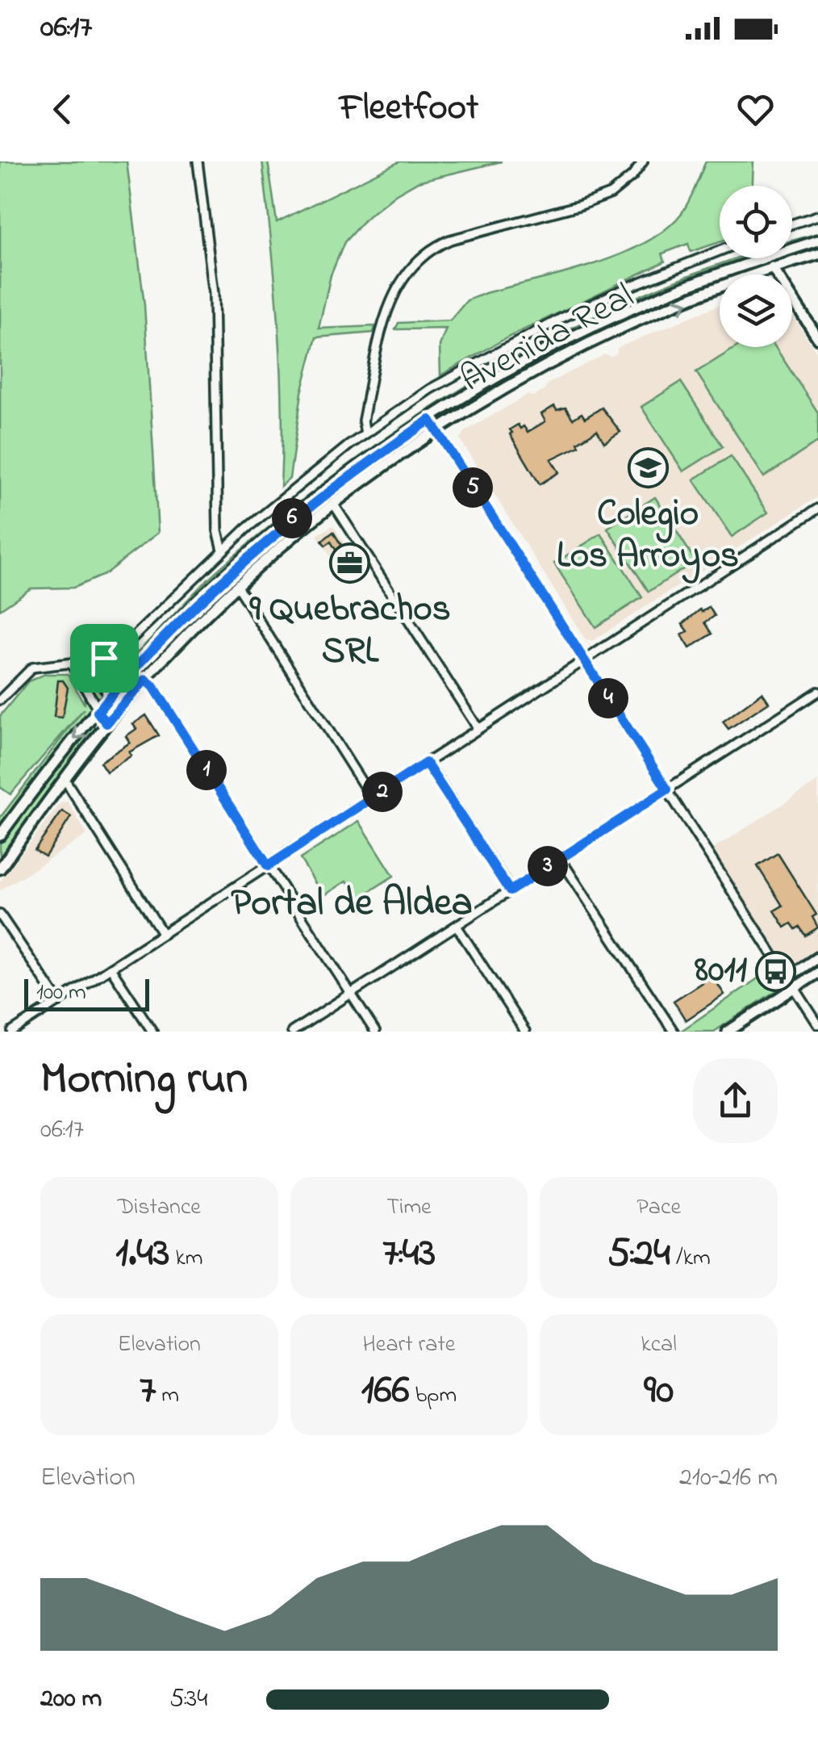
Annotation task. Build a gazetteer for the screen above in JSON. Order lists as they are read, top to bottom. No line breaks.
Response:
{"streets":{"main road":["Avenida Real"]},"districts":["Portal de Aldea"],"places":{"school or university":["Colegio Los Arroyos"],"office":["9 Quebrachos SRL"],"bus stop":["8011"]},"scale_bar":"100 m","page":{"status":"06:17","header":"Fleetfoot","pins":["5","6","4","1","2","3"],"scale":"100 m","heading":["Morning run","06:17"],"stats":[["Distance","1.43 km"],["Time","7:43"],["Pace","5:24 /km"],["Elevation","7 m"],["Heart rate","166 bpm"],["kcal","90"]],"chart":["Elevation","210–216 m"],"list":[{"name":"200 m","note":"5:34"}]}}
